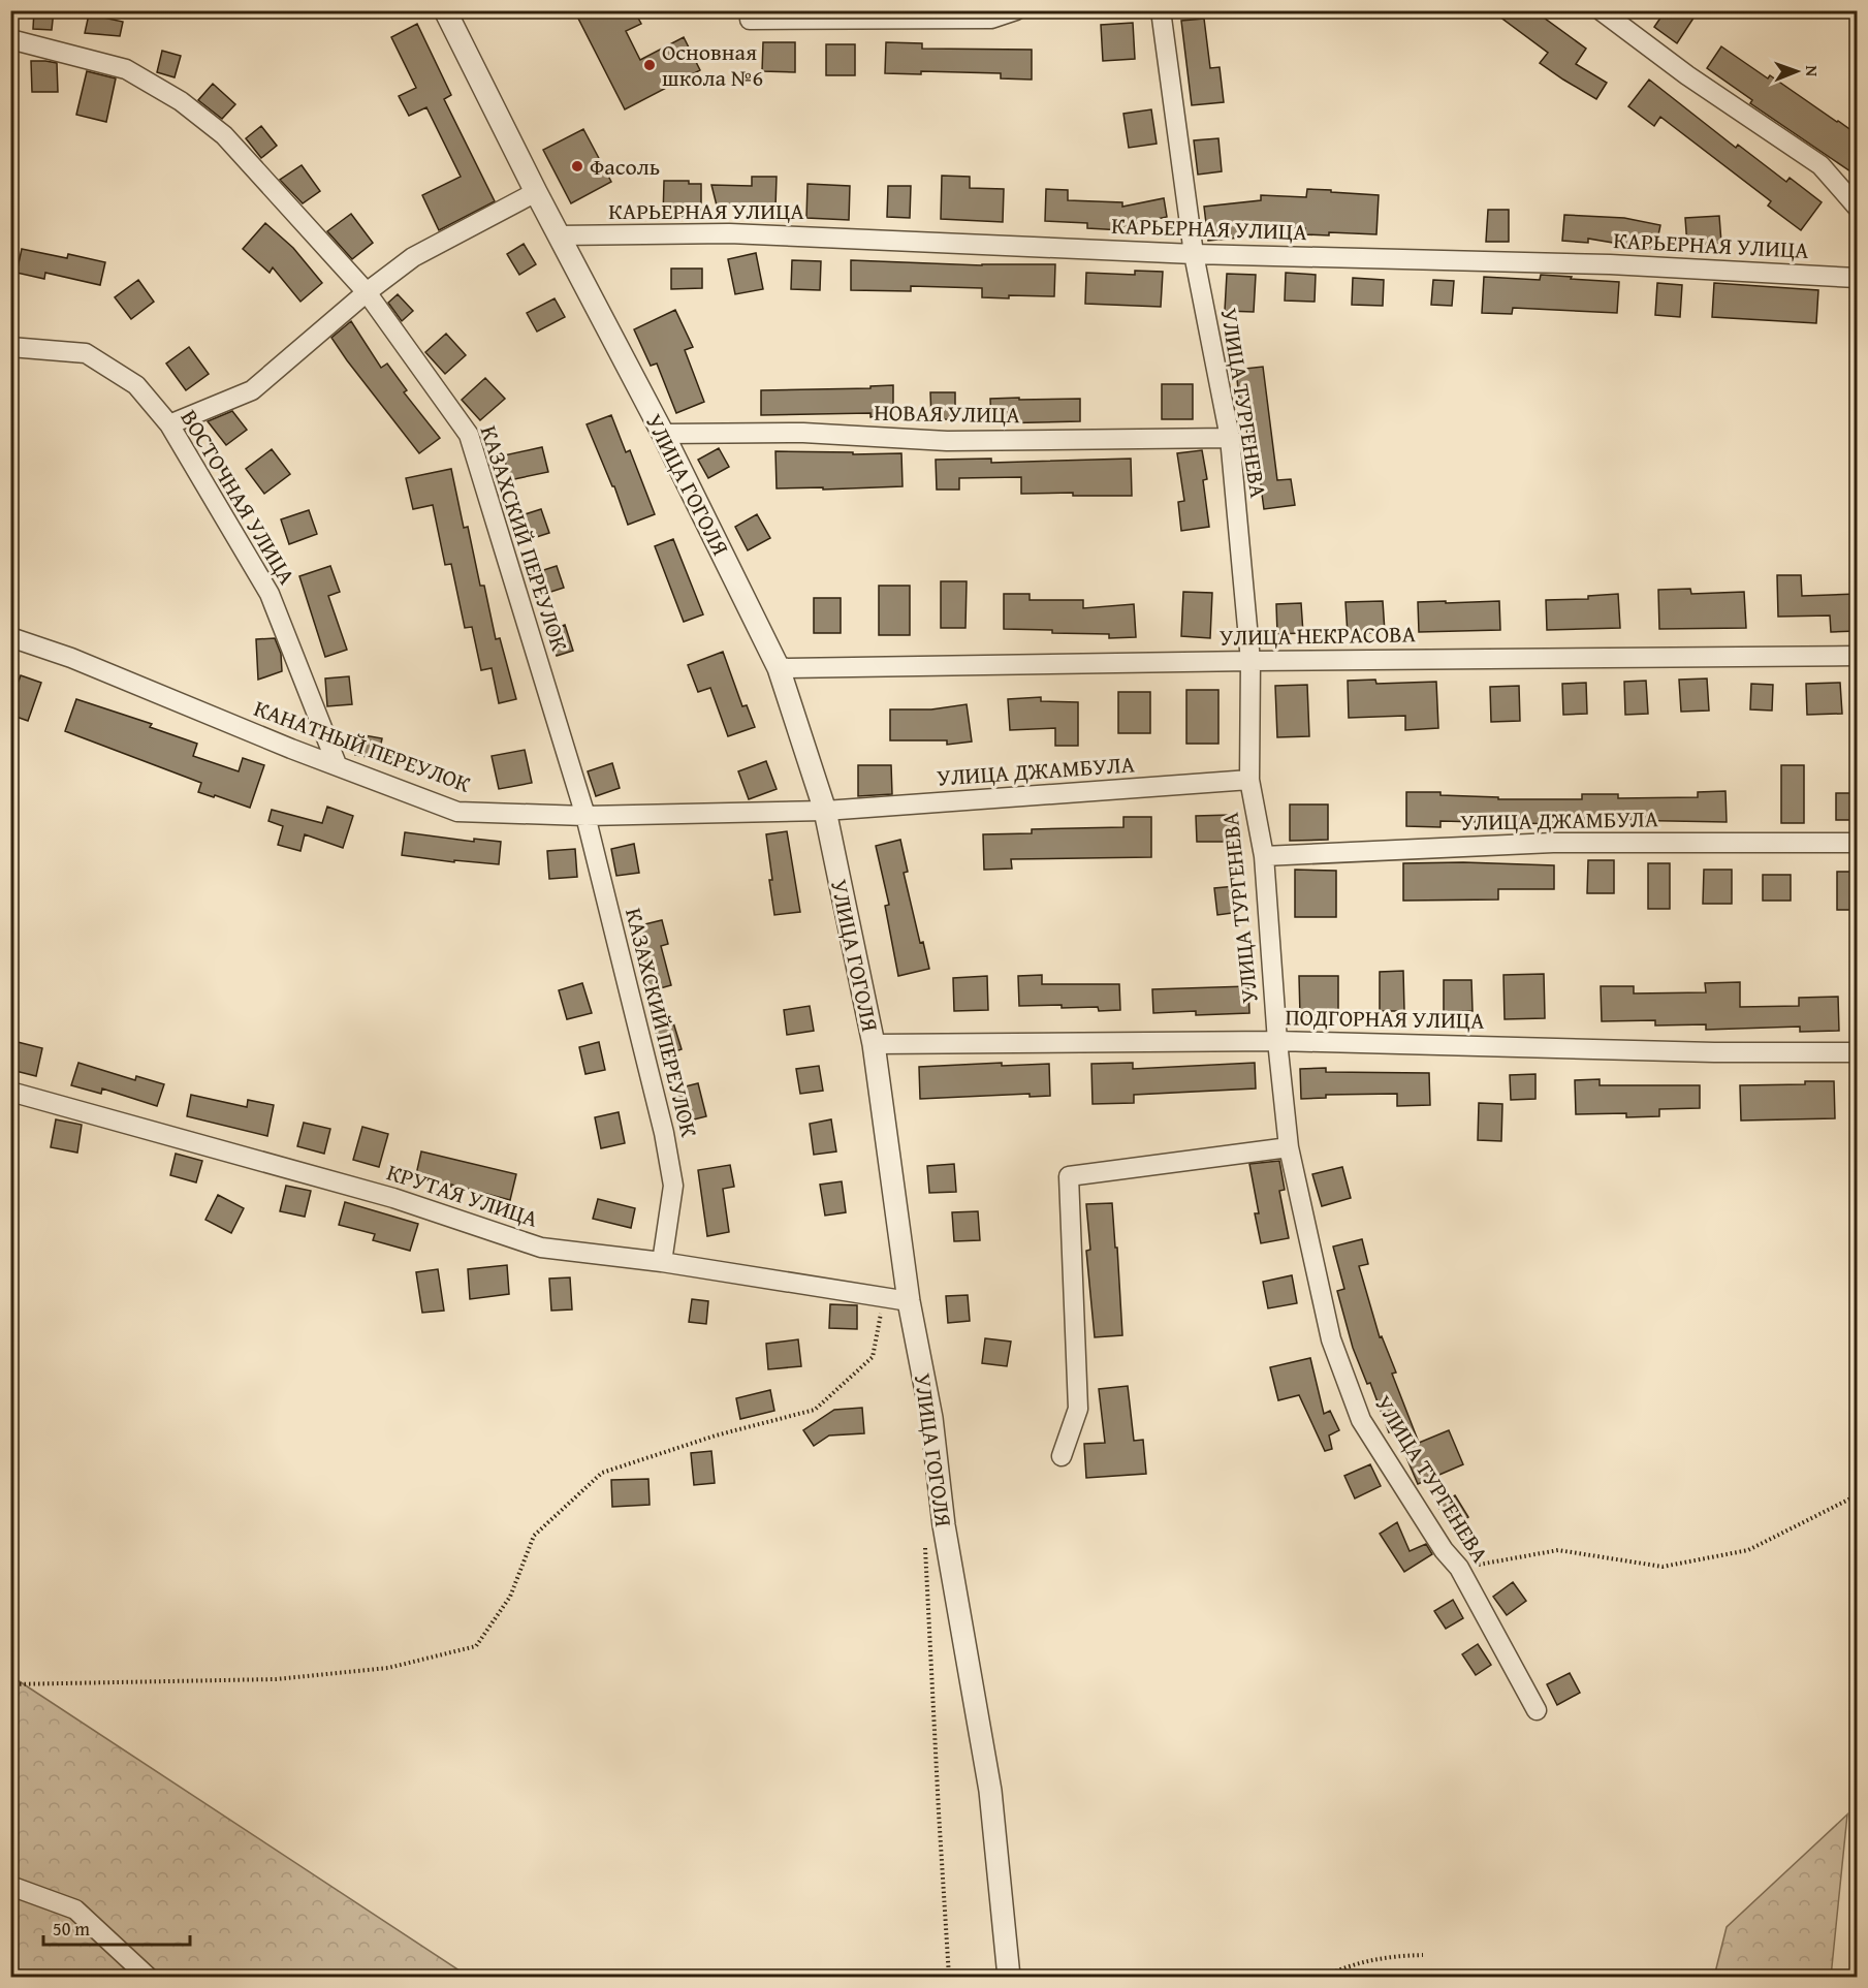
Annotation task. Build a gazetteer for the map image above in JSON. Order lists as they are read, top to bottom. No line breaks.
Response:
{"streets":{"street":["КАРЬЕРНАЯ УЛИЦА","УЛИЦА ТУРГЕНЕВА","НОВАЯ УЛИЦА","УЛИЦА ГОГОЛЯ","ВОСТОЧНАЯ УЛИЦА","КАЗАХСКИЙ ПЕРЕУЛОК","УЛИЦА НЕКРАСОВА","КАНАТНЫЙ ПЕРЕУЛОК","УЛИЦА ДЖАМБУЛА","ПОДГОРНАЯ УЛИЦА","КРУТАЯ УЛИЦА"]},"crossings":[["КАРЬЕРНАЯ УЛИЦА","УЛИЦА ТУРГЕНЕВА"],["КАРЬЕРНАЯ УЛИЦА","УЛИЦА ГОГОЛЯ"],["УЛИЦА ТУРГЕНЕВА","НОВАЯ УЛИЦА"],["УЛИЦА ТУРГЕНЕВА","УЛИЦА НЕКРАСОВА"],["УЛИЦА ТУРГЕНЕВА","УЛИЦА ДЖАМБУЛА"],["УЛИЦА ТУРГЕНЕВА","ПОДГОРНАЯ УЛИЦА"],["НОВАЯ УЛИЦА","УЛИЦА ГОГОЛЯ"],["УЛИЦА ГОГОЛЯ","УЛИЦА НЕКРАСОВА"],["УЛИЦА ГОГОЛЯ","КАНАТНЫЙ ПЕРЕУЛОК"],["УЛИЦА ГОГОЛЯ","УЛИЦА ДЖАМБУЛА"],["УЛИЦА ГОГОЛЯ","ПОДГОРНАЯ УЛИЦА"],["УЛИЦА ГОГОЛЯ","КРУТАЯ УЛИЦА"],["ВОСТОЧНАЯ УЛИЦА","КАНАТНЫЙ ПЕРЕУЛОК"],["КАЗАХСКИЙ ПЕРЕУЛОК","КАНАТНЫЙ ПЕРЕУЛОК"],["КАЗАХСКИЙ ПЕРЕУЛОК","КРУТАЯ УЛИЦА"],["КАНАТНЫЙ ПЕРЕУЛОК","УЛИЦА ДЖАМБУЛА"]],"places":["Основная школа №6","Фасоль"],"scale_bar":"50 m","north":"right"}
